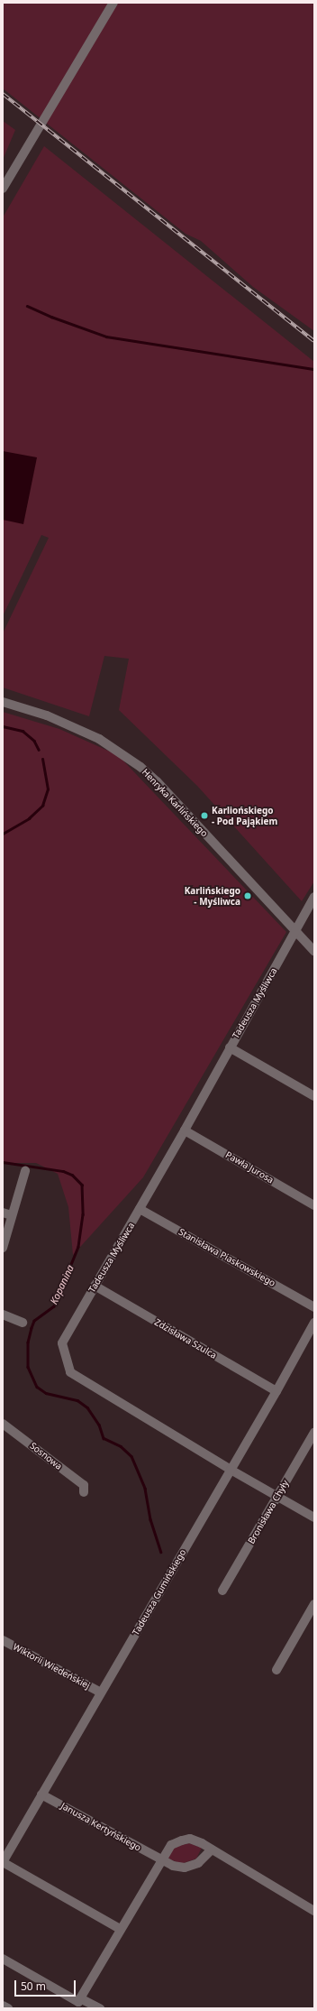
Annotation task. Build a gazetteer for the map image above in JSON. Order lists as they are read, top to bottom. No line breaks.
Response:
{"streets":{"street":["Henryka Karlińskiego","Tadeusza Myśliwca","Pawła Jurosa","Stanisława Piaskowskiego","Zdzisława Szulca","Sosnowa","Bronisława Chyły","Tadeusza Gumińskiego","Wiktorii Wiedeńskiej","Janusza Kertyńskiego"]},"crossings":[["Henryka Karlińskiego","Tadeusza Myśliwca"],["Tadeusza Myśliwca","Pawła Jurosa"],["Tadeusza Myśliwca","Stanisława Piaskowskiego"],["Tadeusza Myśliwca","Zdzisława Szulca"],["Tadeusza Myśliwca","Bronisława Chyły"],["Tadeusza Myśliwca","Tadeusza Gumińskiego"],["Zdzisława Szulca","Tadeusza Gumińskiego"],["Tadeusza Gumińskiego","Wiktorii Wiedeńskiej"],["Tadeusza Gumińskiego","Janusza Kertyńskiego"]],"water":["Kopanina"],"places":["Karliońskiego - Pod Pająkiem","Karlińskiego - Myśliwca"],"scale_bar":"50 m"}
